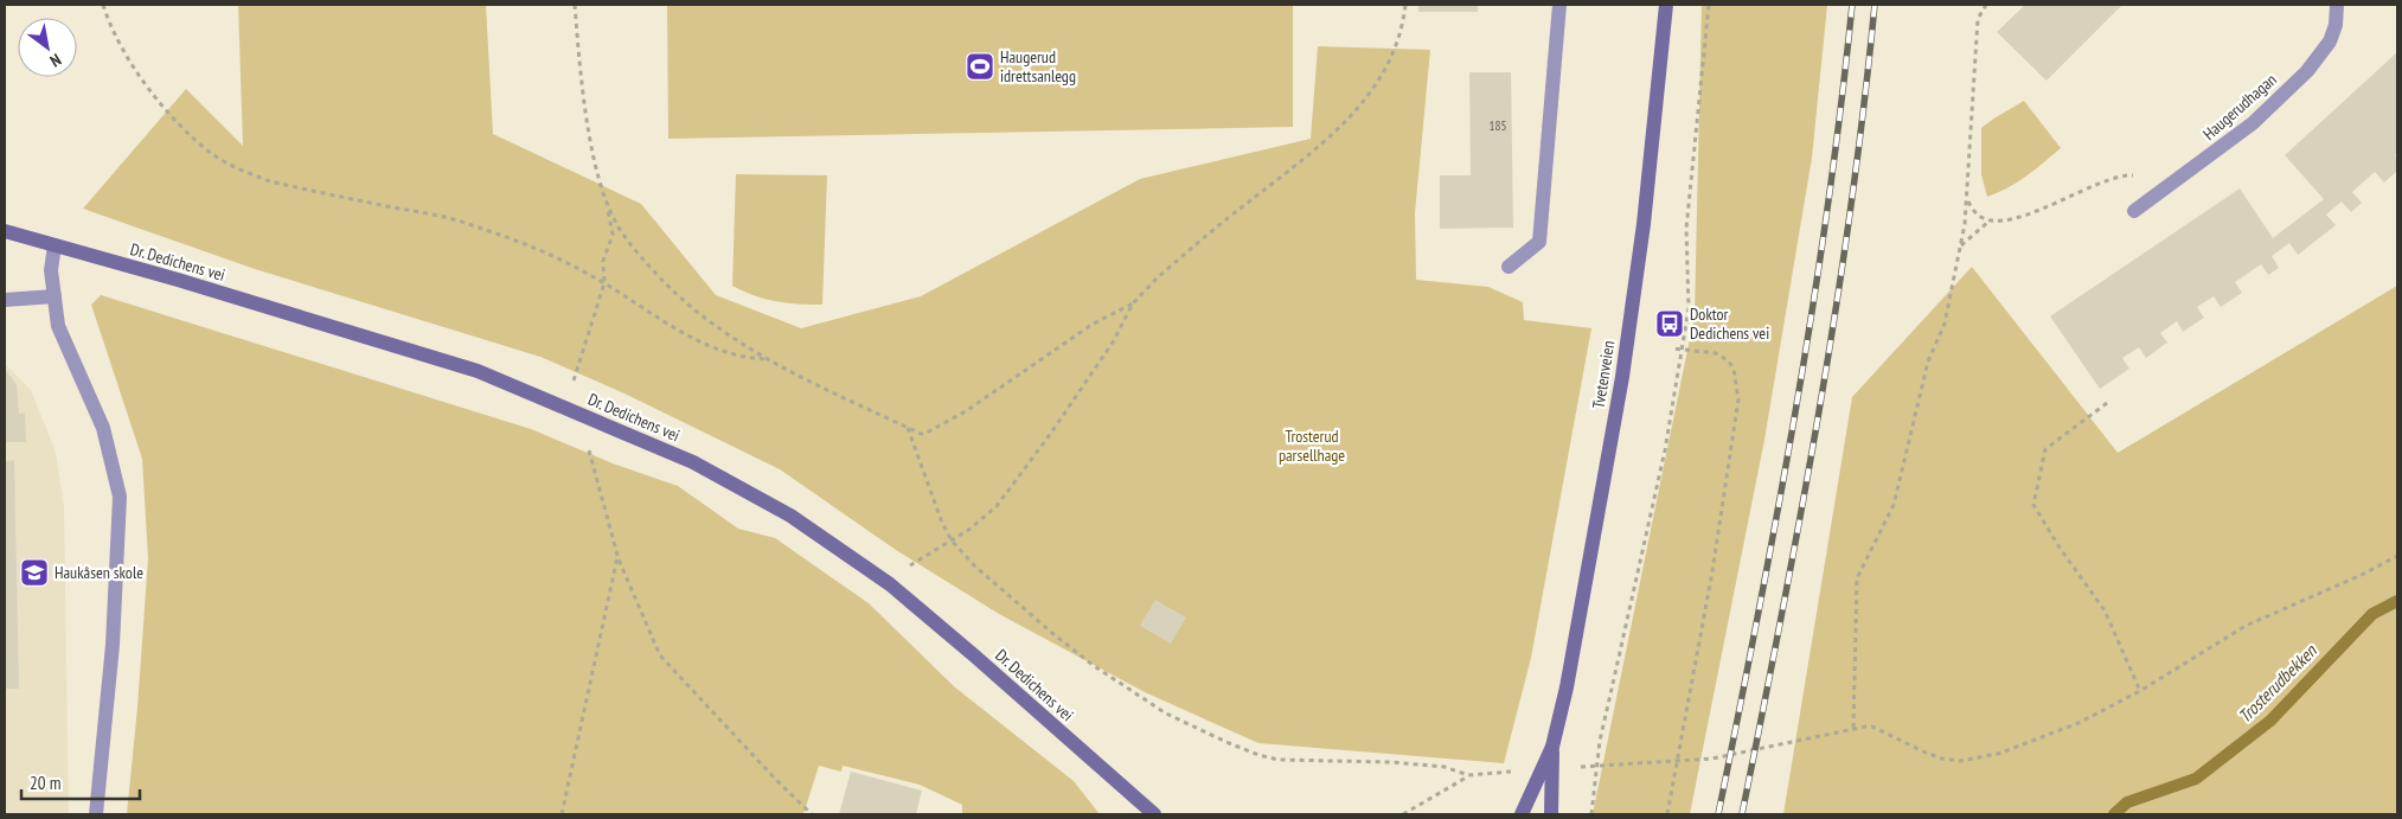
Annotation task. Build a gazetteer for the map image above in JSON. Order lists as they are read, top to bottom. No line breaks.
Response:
{"streets":{"street":["Dr. Dedichens vei","Tvetenveien"],"lane":["Haugerudhagan"]},"water":["Trosterudbekken"],"parks":["Trosterud parsellhage"],"places":{"sports":["Haugerud idrettsanlegg"],"bus stop":["Doktor Dedichens vei"],"school or university":["Haukåsen skole"]},"house_numbers":["185"],"scale_bar":"20 m","north":"bottom right"}
